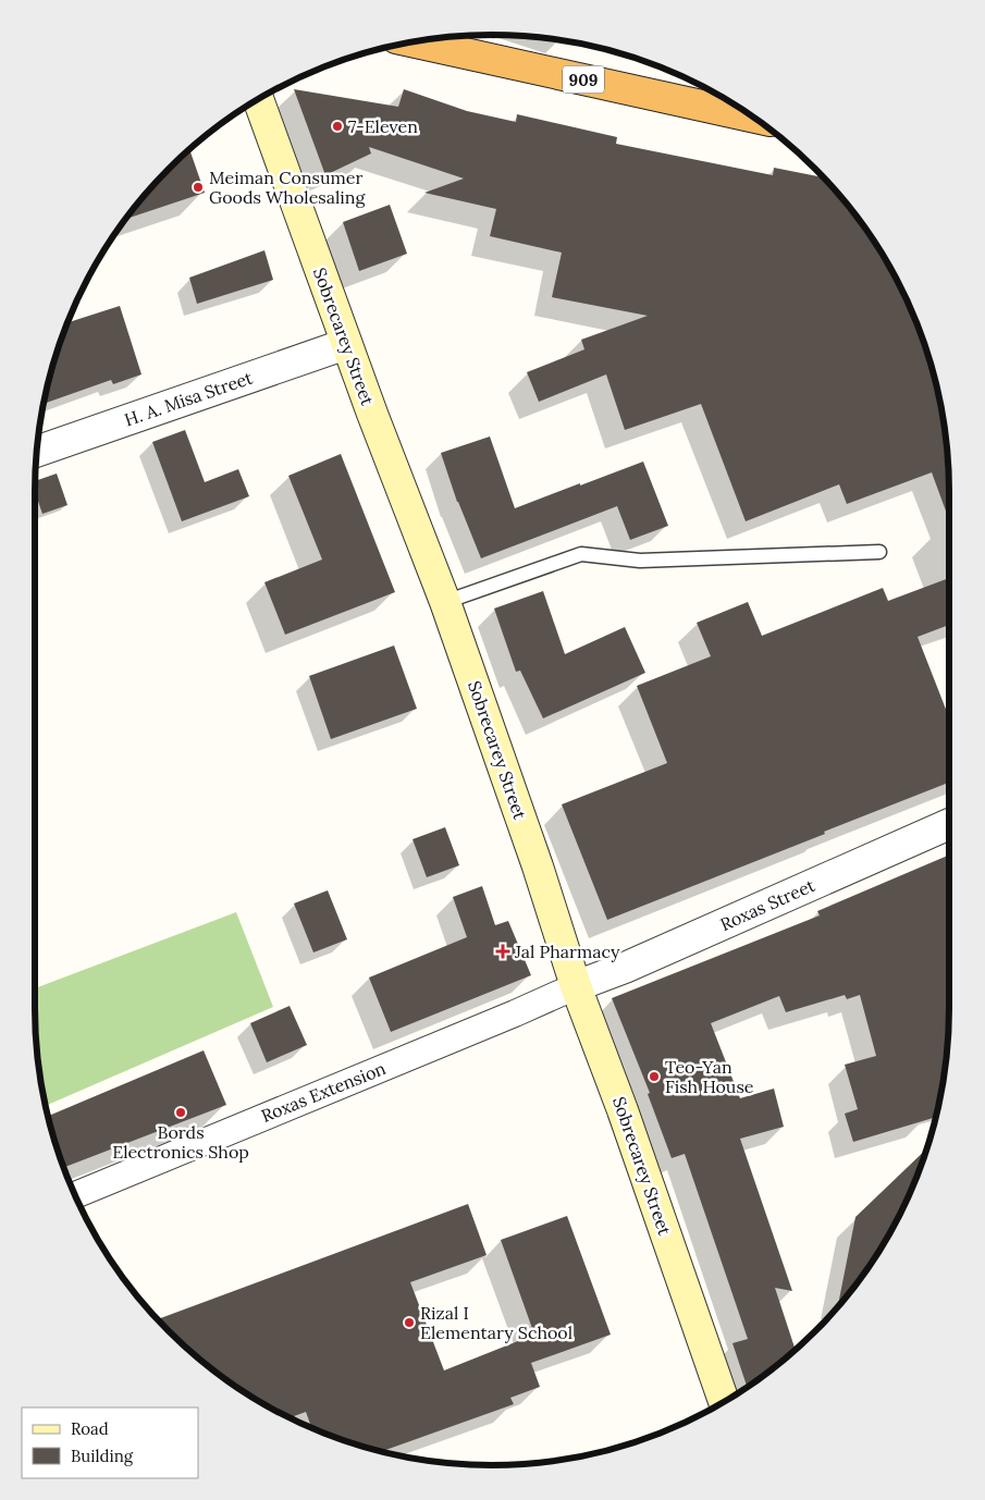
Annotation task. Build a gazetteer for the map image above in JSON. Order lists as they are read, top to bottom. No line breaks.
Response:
{"streets":{"highway":["909"],"main road":["Sobrecarey Street"],"street":["H. A. Misa Street","Roxas Street","Roxas Extension"]},"crossings":[["Sobrecarey Street","H. A. Misa Street"],["Sobrecarey Street","Roxas Street"],["Sobrecarey Street","Roxas Extension"],["Roxas Street","Roxas Extension"]],"places":{"other":["7-Eleven","Meiman Consumer Goods Wholesaling","Teo-Yan Fish House","Bords Electronics Shop","Rizal I Elementary School"],"health":["Jal Pharmacy"]},"legend":["Road","Building"]}
